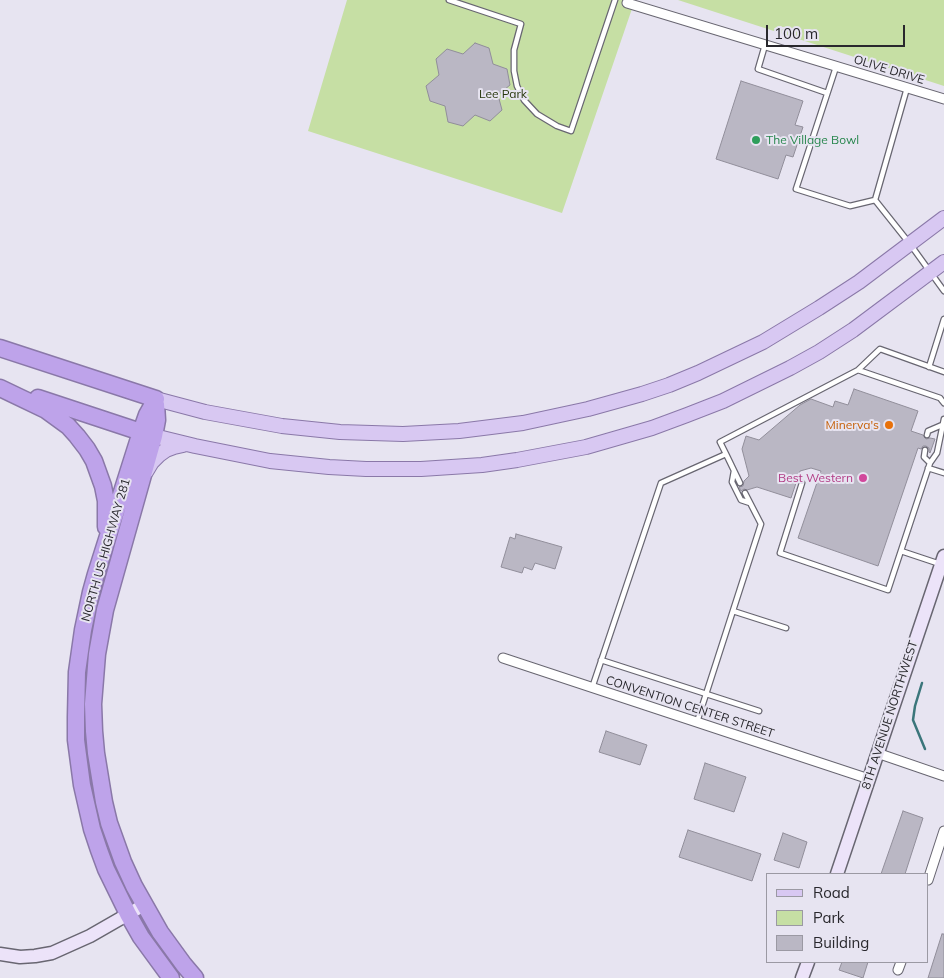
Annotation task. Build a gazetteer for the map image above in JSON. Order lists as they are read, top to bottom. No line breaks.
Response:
{"streets":{"highway":["NORTH US HIGHWAY 281"],"main road":["8TH AVENUE NORTHWEST"],"street":["OLIVE DRIVE","CONVENTION CENTER STREET"]},"crossings":[["CONVENTION CENTER STREET","8TH AVENUE NORTHWEST"]],"parks":["Lee Park"],"places":["The Village Bowl","Minerva's","Best Western"],"legend":["Road","Park","Building"],"scale_bar":"100 m"}
